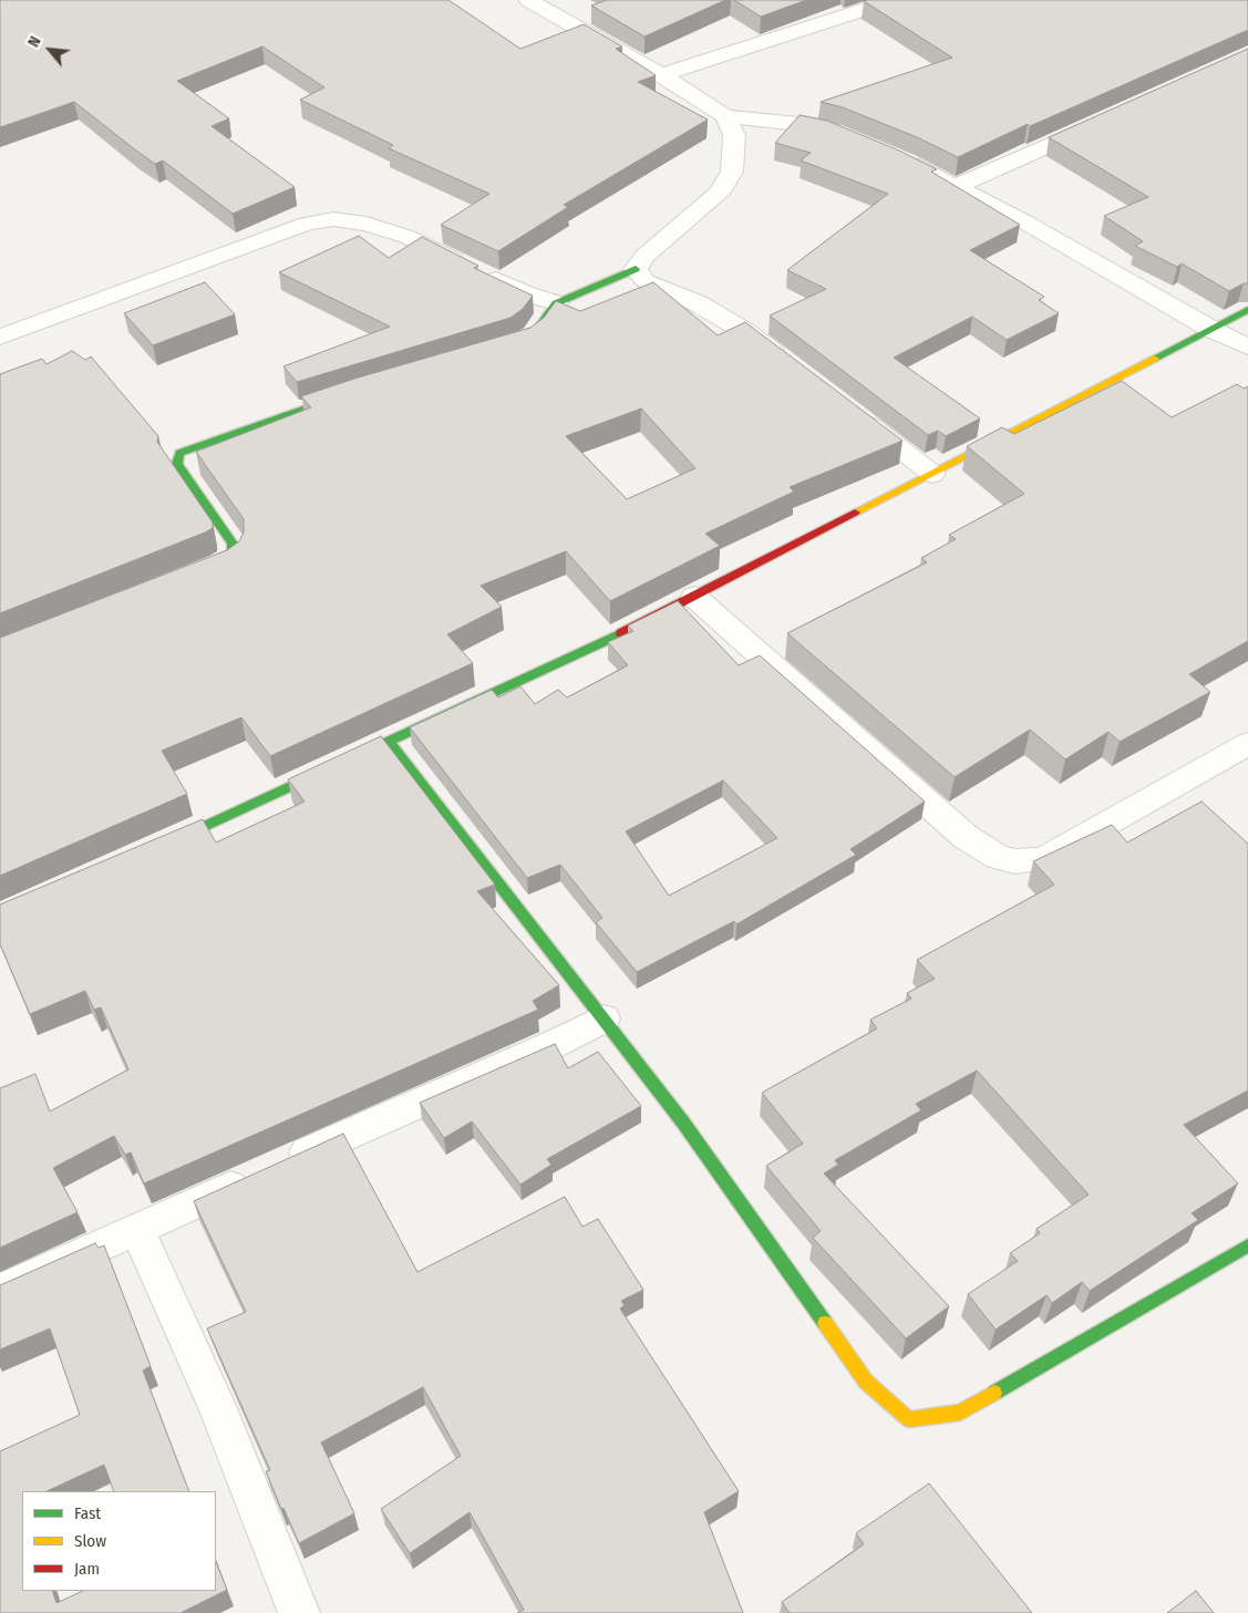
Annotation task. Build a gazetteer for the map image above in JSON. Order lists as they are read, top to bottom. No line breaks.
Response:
{"legend":["Fast","Slow","Jam"],"north":"top left"}
